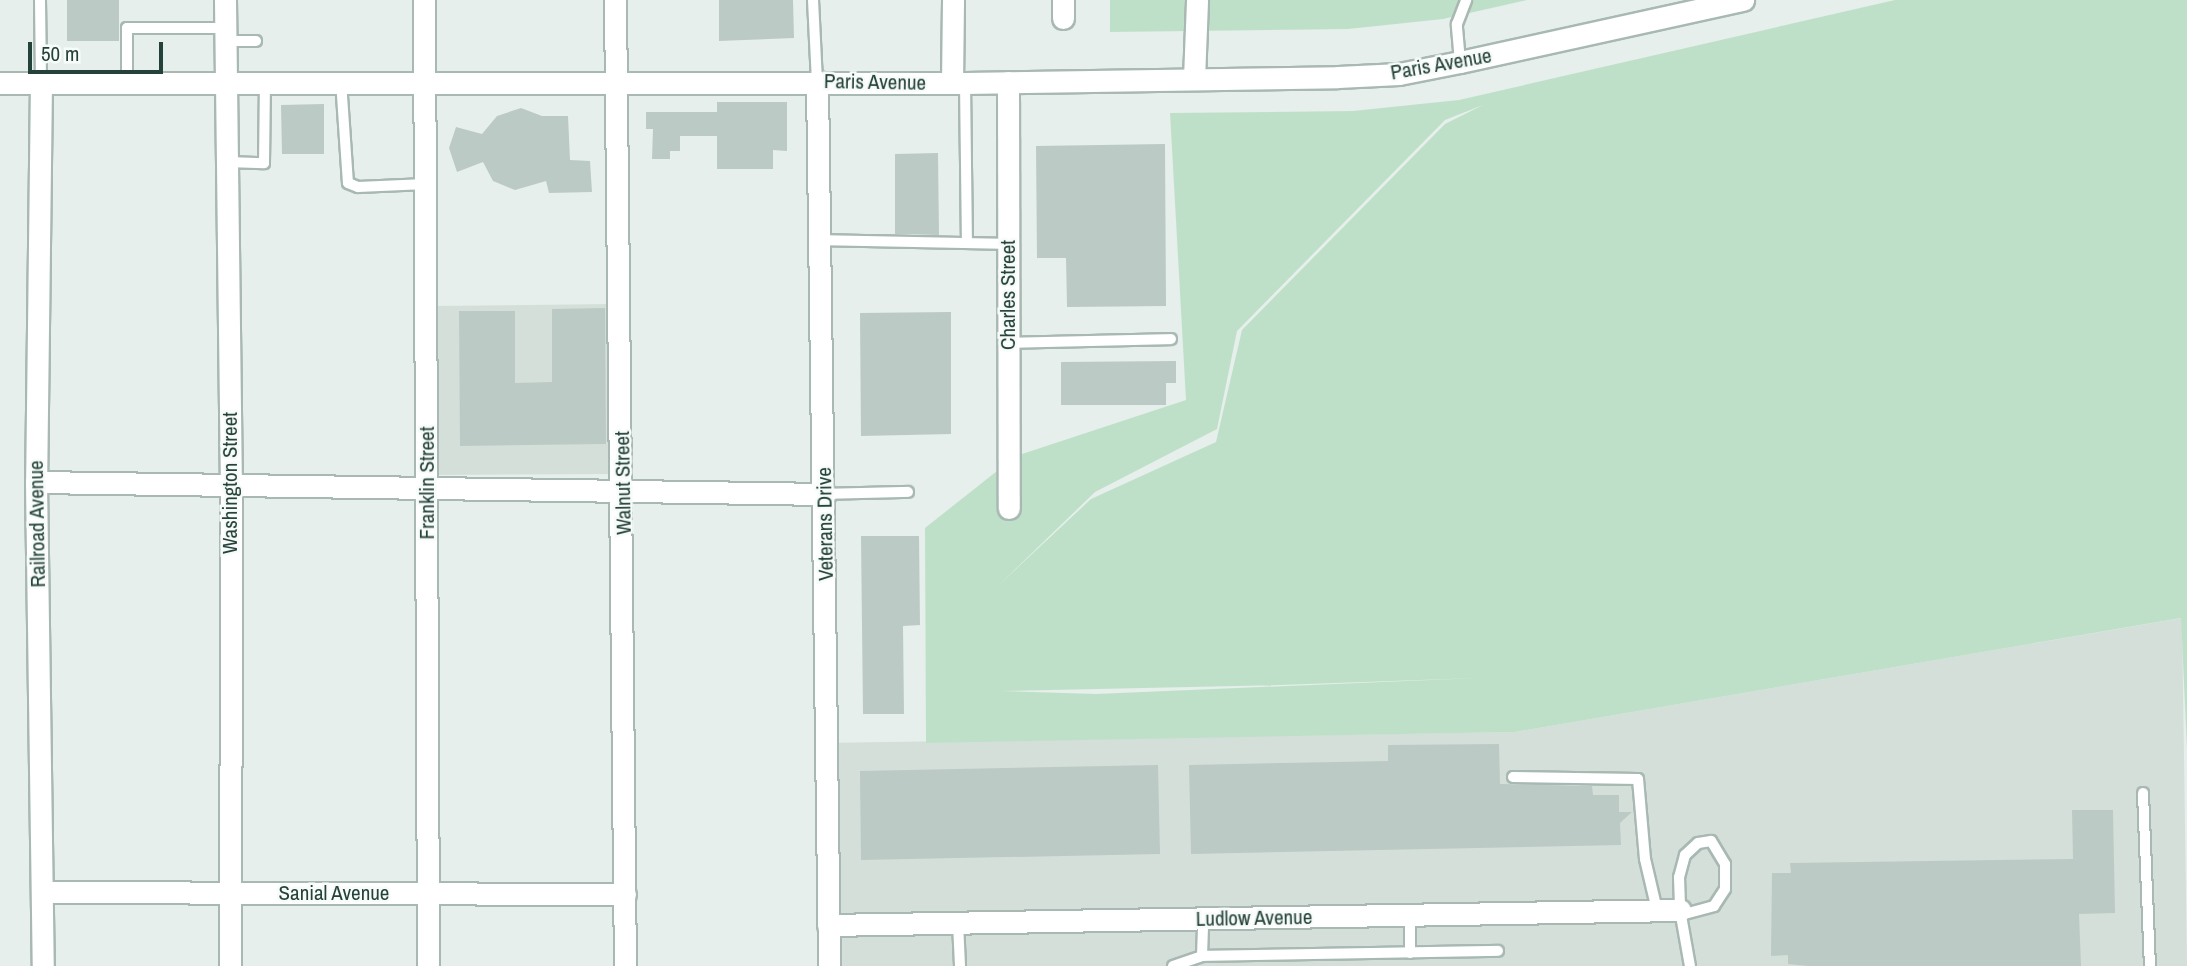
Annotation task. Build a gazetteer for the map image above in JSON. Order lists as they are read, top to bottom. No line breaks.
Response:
{"streets":{"street":["Paris Avenue","Charles Street","Washington Street","Franklin Street","Walnut Street","Railroad Avenue","Veterans Drive","Sanial Avenue","Ludlow Avenue"]},"crossings":[["Paris Avenue","Charles Street"],["Paris Avenue","Washington Street"],["Paris Avenue","Franklin Street"],["Paris Avenue","Walnut Street"],["Paris Avenue","Railroad Avenue"],["Paris Avenue","Veterans Drive"],["Washington Street","Sanial Avenue"],["Franklin Street","Sanial Avenue"],["Walnut Street","Sanial Avenue"],["Railroad Avenue","Sanial Avenue"],["Veterans Drive","Ludlow Avenue"]],"scale_bar":"50 m"}
